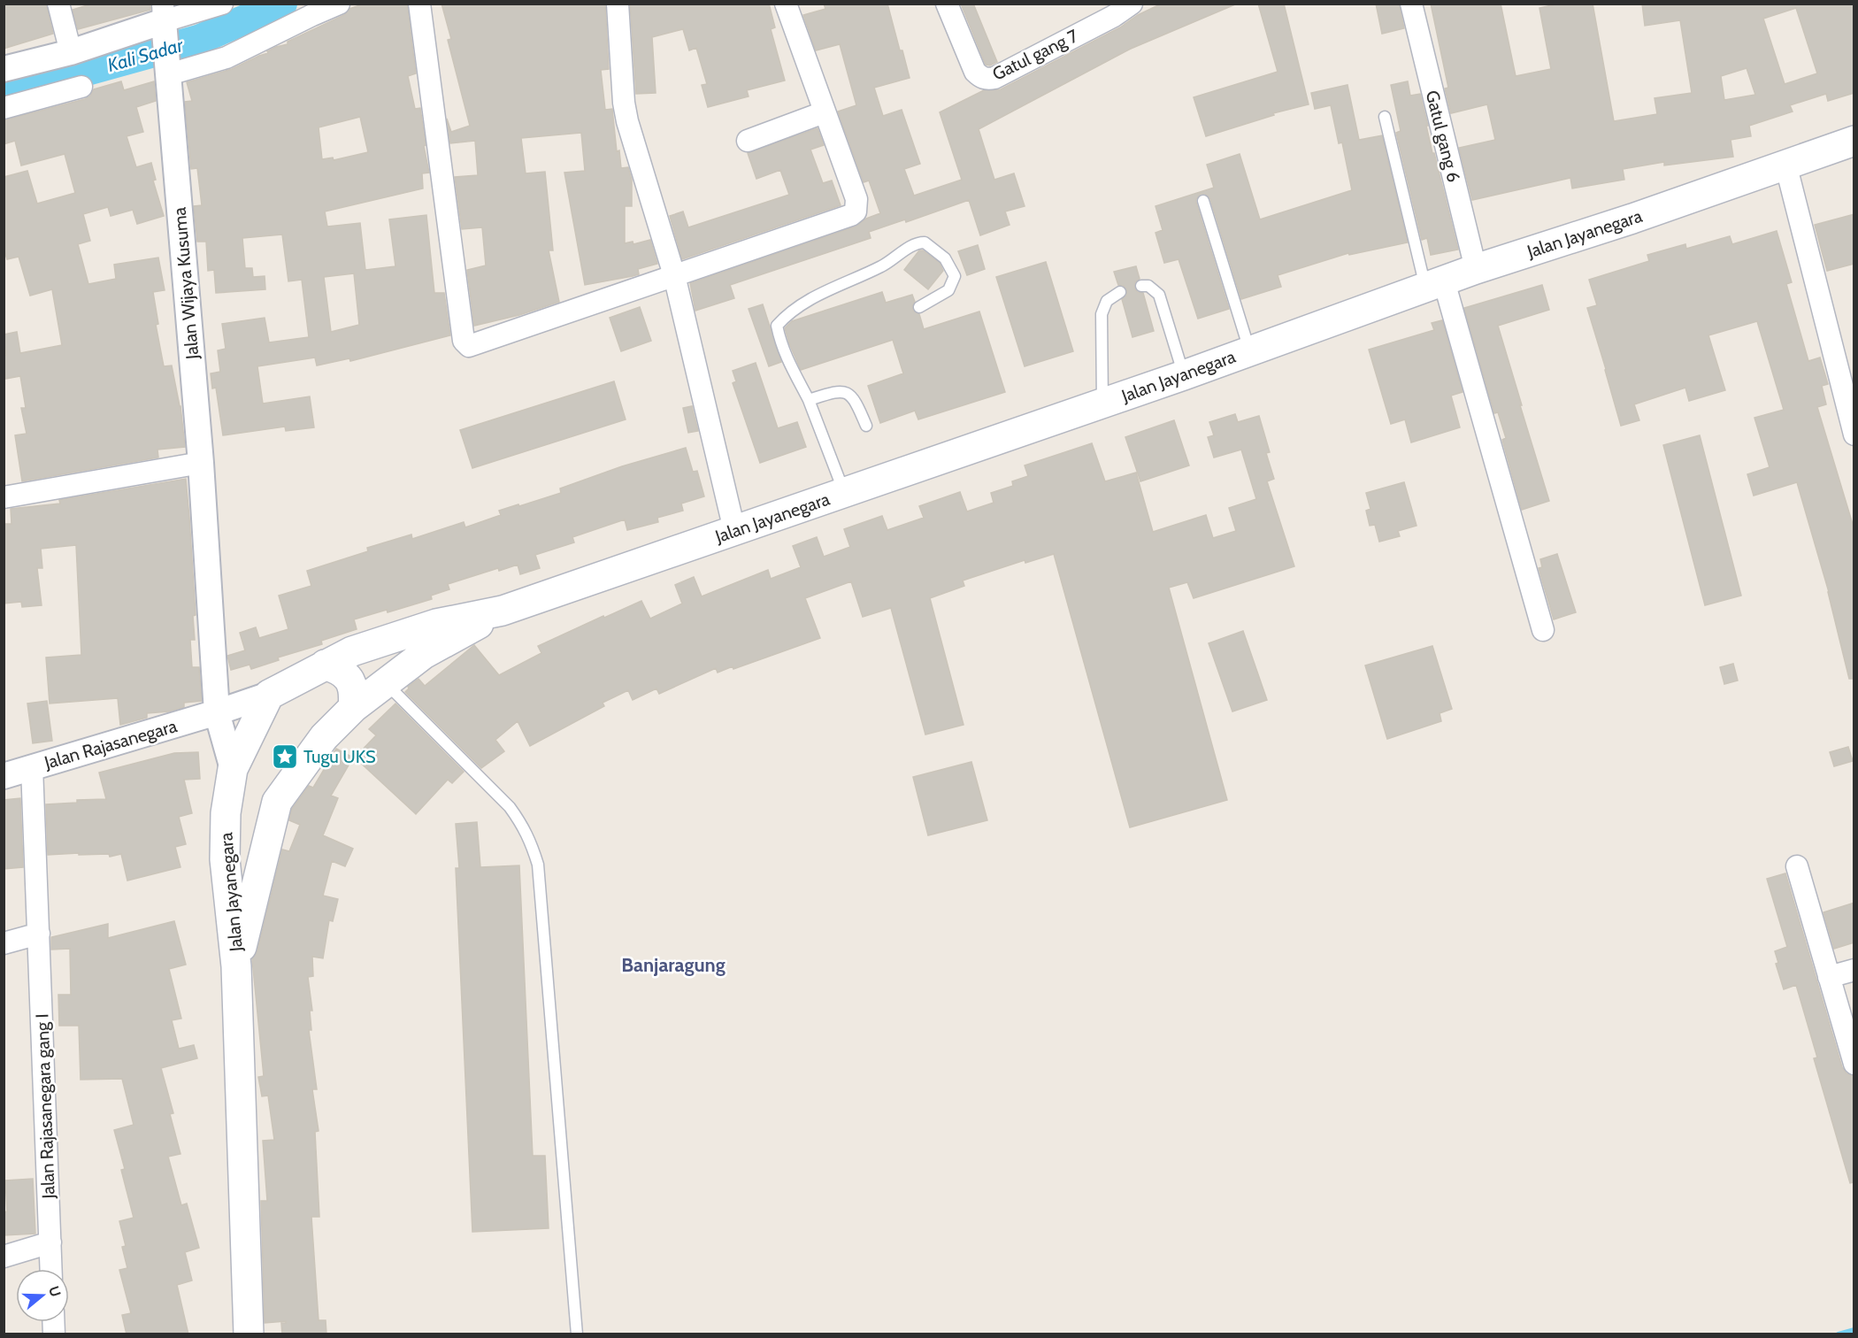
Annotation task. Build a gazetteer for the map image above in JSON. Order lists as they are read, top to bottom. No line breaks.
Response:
{"streets":{"main road":["Jalan Jayanegara"],"street":["Gatul gang 7","Gatul gang 6","Jalan Wijaya Kusuma","Jalan Rajasanegara","Jalan Rajasanegara gang I"]},"crossings":[["Gatul gang 6","Jalan Jayanegara"],["Jalan Jayanegara","Jalan Wijaya Kusuma"],["Jalan Jayanegara","Jalan Rajasanegara"],["Jalan Wijaya Kusuma","Jalan Rajasanegara"],["Jalan Rajasanegara","Jalan Rajasanegara gang I"]],"districts":["Banjaragung"],"water":["Kali Sadar"],"places":{"place":["Tugu UKS"]},"north":"right"}
